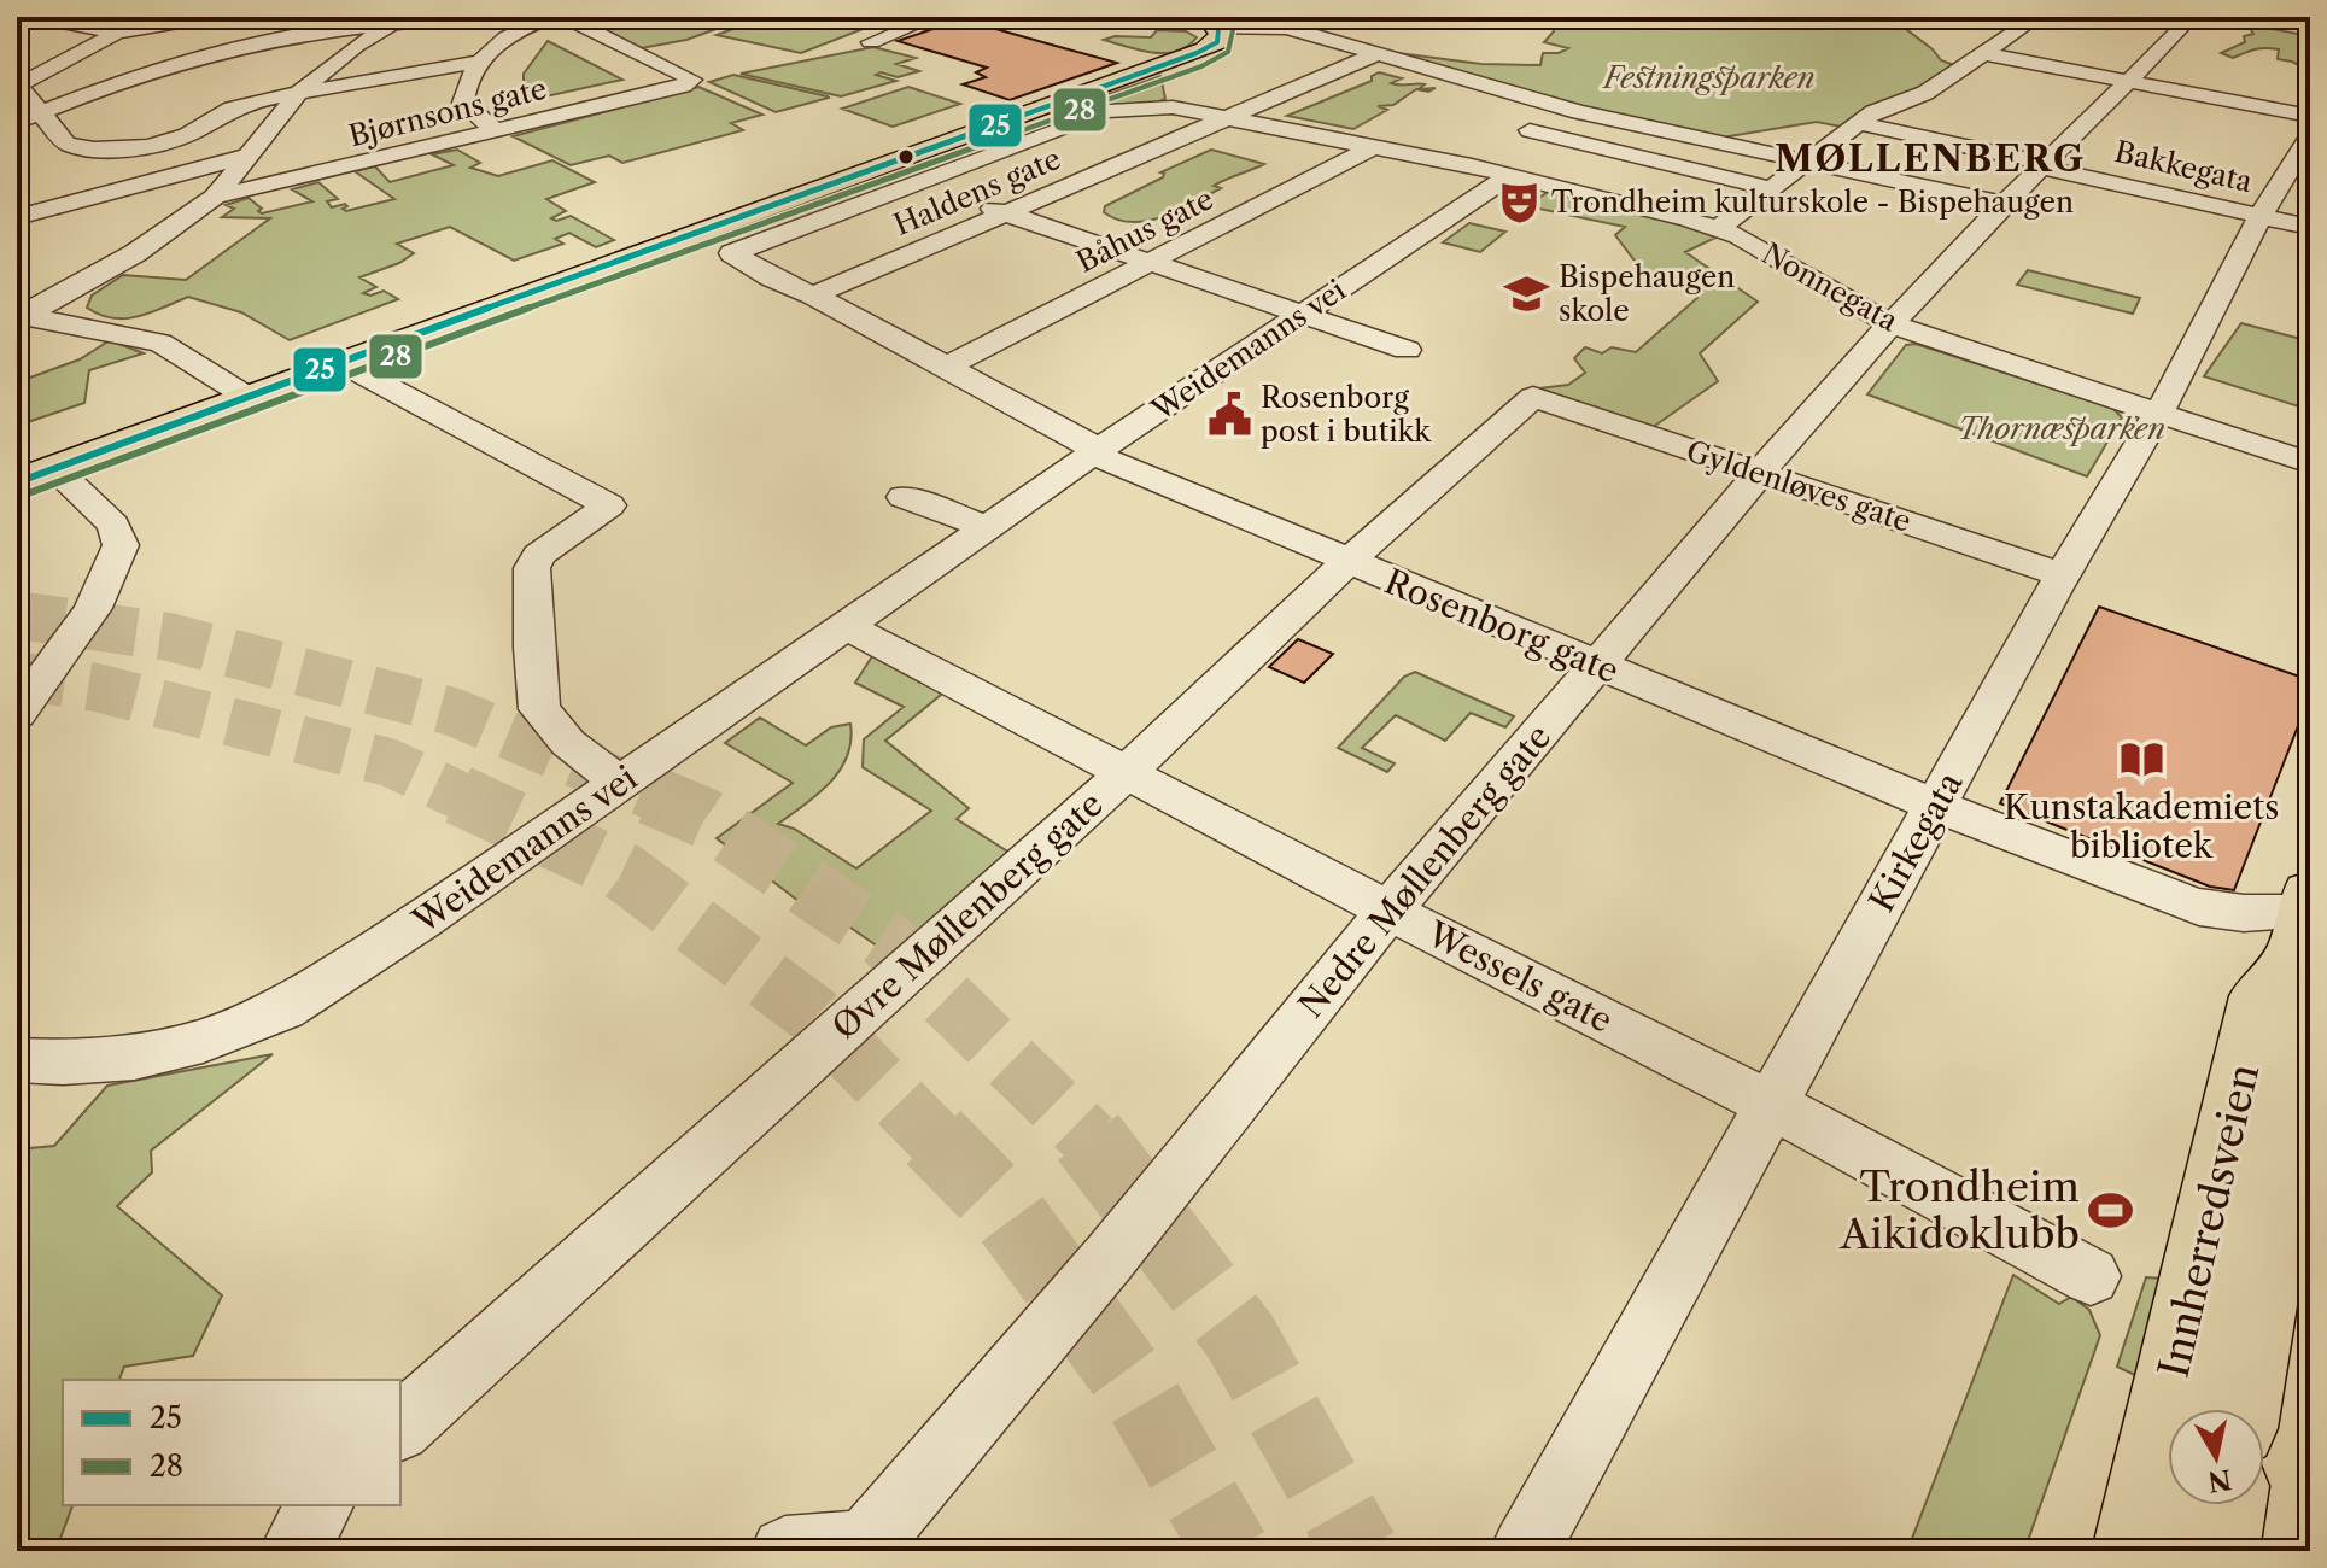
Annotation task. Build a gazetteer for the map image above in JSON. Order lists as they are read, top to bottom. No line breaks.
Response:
{"streets":{"main road":["Innherredsveien"],"street":["Bjørnsons gate","Bakkegata","Haldens gate","Båhus gate","Nonnegata","Weidemanns vei","Gyldenløves gate","Rosenborg gate","Kirkegata","Nedre Møllenberg gate","Øvre Møllenberg gate","Wessels gate"]},"crossings":[["Bakkegata","Kirkegata"],["Bakkegata","Nedre Møllenberg gate"],["Haldens gate","Nonnegata"],["Haldens gate","Rosenborg gate"],["Båhus gate","Nonnegata"],["Båhus gate","Rosenborg gate"],["Nonnegata","Weidemanns vei"],["Nonnegata","Kirkegata"],["Nonnegata","Nedre Møllenberg gate"],["Weidemanns vei","Rosenborg gate"],["Weidemanns vei","Wessels gate"],["Gyldenløves gate","Kirkegata"],["Gyldenløves gate","Nedre Møllenberg gate"],["Gyldenløves gate","Øvre Møllenberg gate"],["Rosenborg gate","Kirkegata"],["Rosenborg gate","Nedre Møllenberg gate"],["Rosenborg gate","Øvre Møllenberg gate"],["Rosenborg gate","Innherredsveien"],["Kirkegata","Wessels gate"],["Nedre Møllenberg gate","Wessels gate"],["Øvre Møllenberg gate","Wessels gate"]],"districts":["MØLLENBERG"],"parks":["Festningsparken","Thornæsparken"],"places":{"theatre":["Trondheim kulturskole - Bispehaugen"],"school or university":["Bispehaugen skole"],"public building":["Rosenborg post i butikk"],"library":["Kunstakademiets bibliotek"],"sports":["Trondheim Aikidoklubb"]},"lines":["transit line 25","transit line 28"],"legend":["25","28"],"north":"bottom"}
